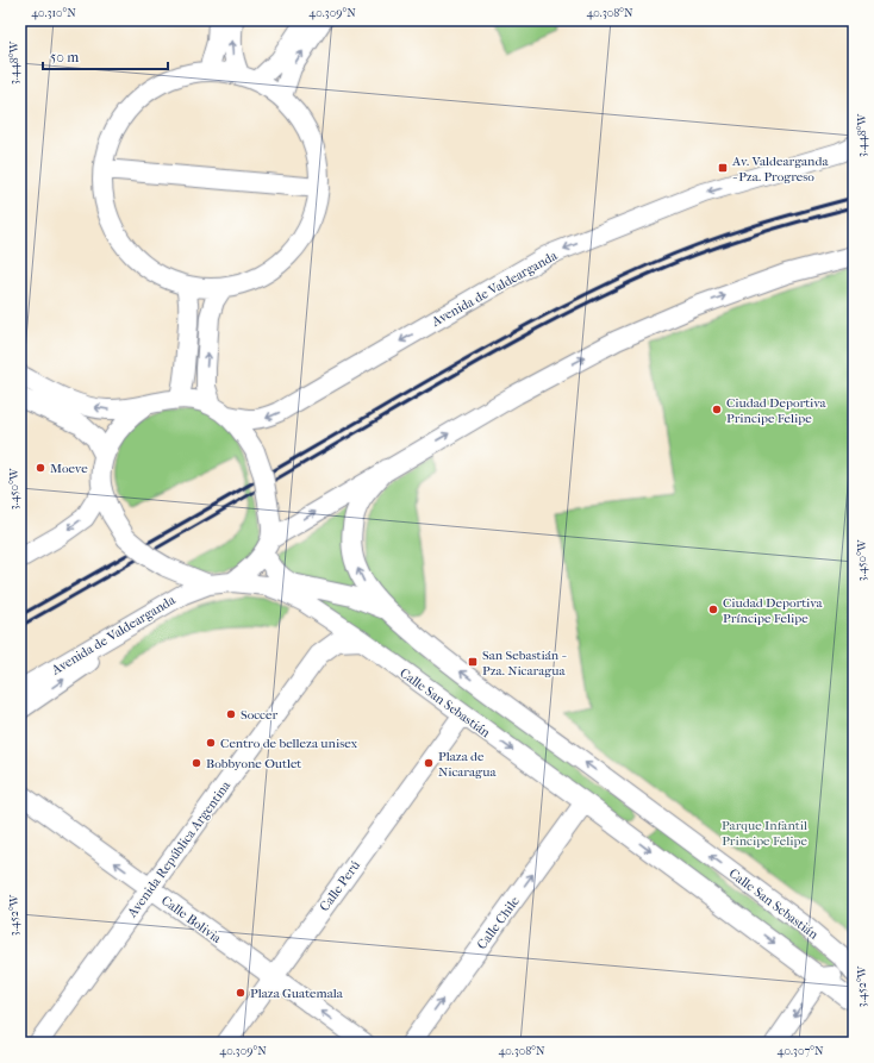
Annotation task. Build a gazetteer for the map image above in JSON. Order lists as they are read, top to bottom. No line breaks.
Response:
{"streets":{"street":["Avenida de Valdearganda","Calle San Sebastián","Avenida República Argentina","Calle Perú","Calle Bolivia","Calle Chile"]},"crossings":[["Avenida de Valdearganda","Calle San Sebastián"],["Calle San Sebastián","Avenida República Argentina"],["Calle San Sebastián","Calle Perú"],["Calle San Sebastián","Calle Chile"],["Avenida República Argentina","Calle Bolivia"],["Calle Perú","Calle Bolivia"]],"one_way":["Calle Bolivia","Calle Chile"],"parks":["Parque Infantil Principe Felipe"],"places":{"transit":["Av. Valdearganda - Pza. Progreso","San Sebastián - Pza. Nicaragua"],"other":["Ciudad Deportiva Principe Felipe","Moeve","Ciudad Deportiva Príncipe Felipe","Soccer","Centro de belleza unisex","Bobbyone Outlet","Plaza de Nicaragua","Plaza Guatemala"]},"scale_bar":"50 m","coordinates":["40.310°N","40.309°N","40.308°N","3.448°W","3.450°W","3.452°W","40.307°N"]}
